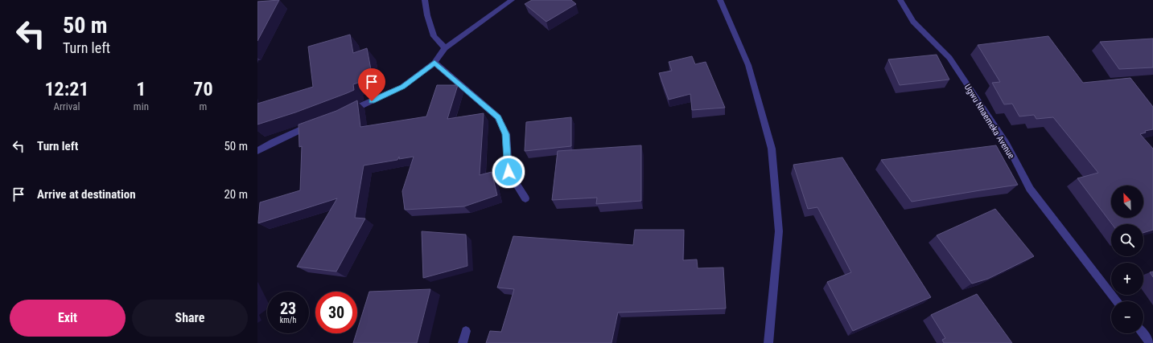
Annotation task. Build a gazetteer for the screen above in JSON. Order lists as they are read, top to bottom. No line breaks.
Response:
{"streets":{"street":["Ugwu Nnaemeka Avenue"]},"north":"top left","page":{"turn":["50 m","Turn left"],"eta":["12:21","Arrival","1","min","70","m"],"list":[{"name":"Turn left","value":"50 m"},{"name":"Arrive at destination","value":"20 m"}],"map_buttons":["+","−"],"speed":"23 km/h","limit":"30","buttons":["Exit","Share"]}}
